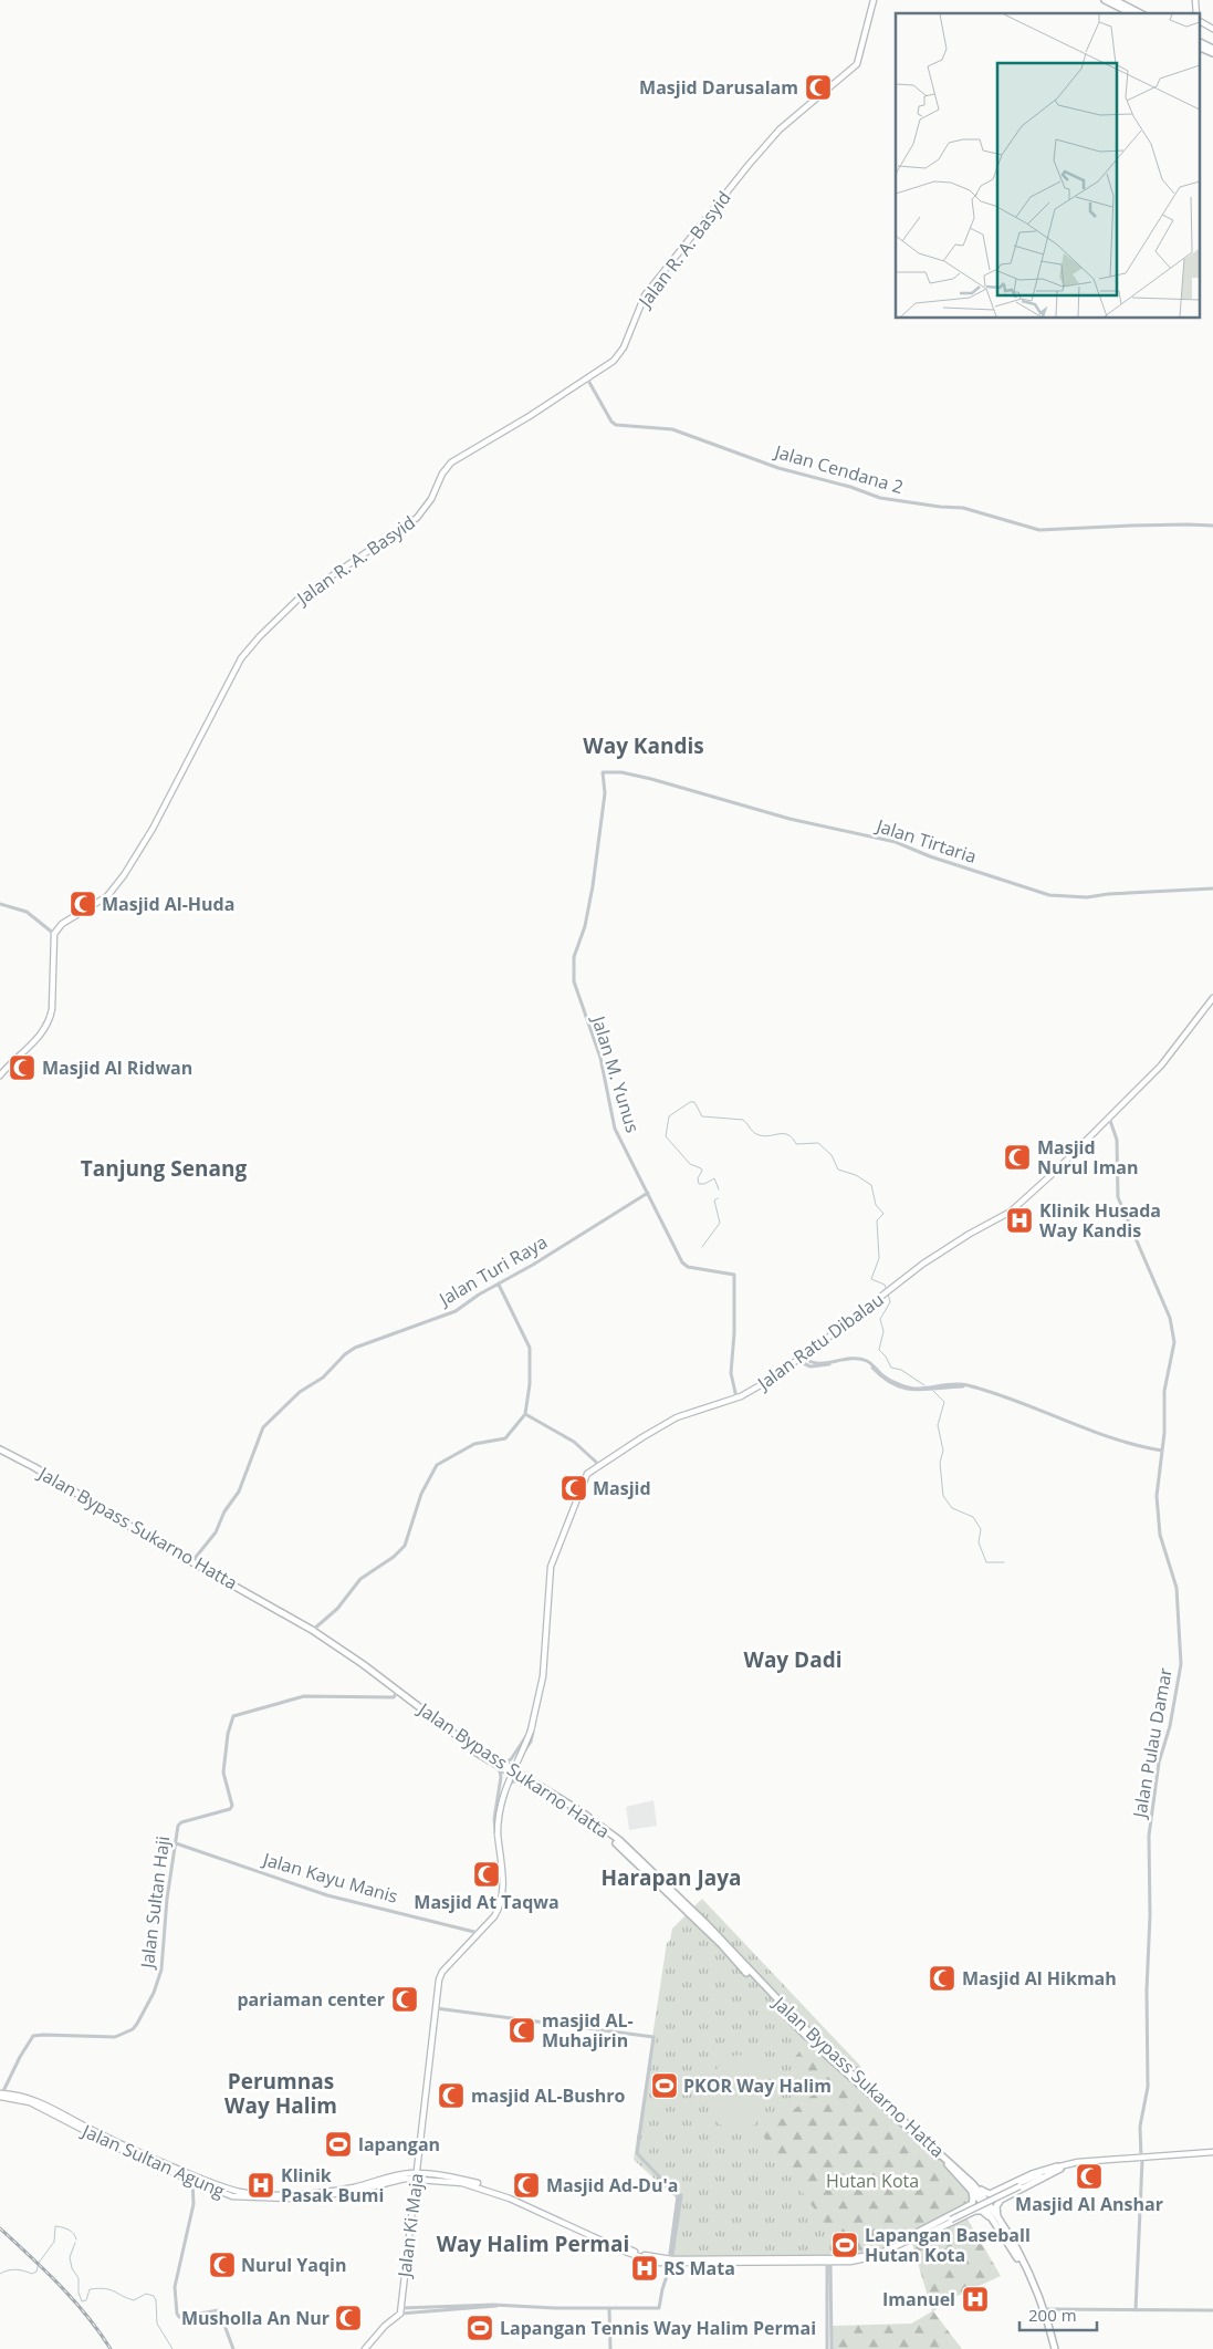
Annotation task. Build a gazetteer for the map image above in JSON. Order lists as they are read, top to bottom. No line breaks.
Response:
{"streets":{"highway":["Jalan Bypass Sukarno Hatta"],"main road":["Jalan R. A. Basyid","Jalan Ratu Dibalau","Jalan Sultan Agung","Jalan Ki Maja"],"street":["Jalan Cendana 2","Jalan Tirtaria","Jalan M. Yunus","Jalan Turi Raya","Jalan Pulau Damar","Jalan Kayu Manis","Jalan Sultan Haji"]},"crossings":[["Jalan R. A. Basyid","Jalan Cendana 2"],["Jalan Tirtaria","Jalan M. Yunus"],["Jalan M. Yunus","Jalan Turi Raya"],["Jalan M. Yunus","Jalan Ratu Dibalau"],["Jalan Turi Raya","Jalan Bypass Sukarno Hatta"],["Jalan Ratu Dibalau","Jalan Pulau Damar"],["Jalan Ratu Dibalau","Jalan Ki Maja"],["Jalan Bypass Sukarno Hatta","Jalan Sultan Haji"],["Jalan Pulau Damar","Jalan Sultan Agung"],["Jalan Kayu Manis","Jalan Sultan Haji"],["Jalan Kayu Manis","Jalan Ki Maja"],["Jalan Sultan Haji","Jalan Sultan Agung"],["Jalan Sultan Agung","Jalan Ki Maja"]],"districts":["Way Kandis","Tanjung Senang","Way Dadi","Harapan Jaya","Perumnas Way Halim","Way Halim Permai"],"parks":["Hutan Kota"],"places":{"mosque":["Masjid Darusalam","Masjid Al-Huda","Masjid Al Ridwan","Masjid Nurul Iman","Masjid","Masjid At Taqwa","Masjid Al Hikmah","pariaman center","masjid AL- Muhajirin","masjid AL-Bushro","Masjid Al Anshar","Masjid Ad-Du'a","Nurul Yaqin","Musholla An Nur"],"hospital":["Klinik Husada Way Kandis","Klinik Pasak Bumi","RS Mata","Imanuel"],"sports":["PKOR Way Halim","lapangan","Lapangan Baseball Hutan Kota","Lapangan Tennis Way Halim Permai"]},"scale_bar":"200 m"}
